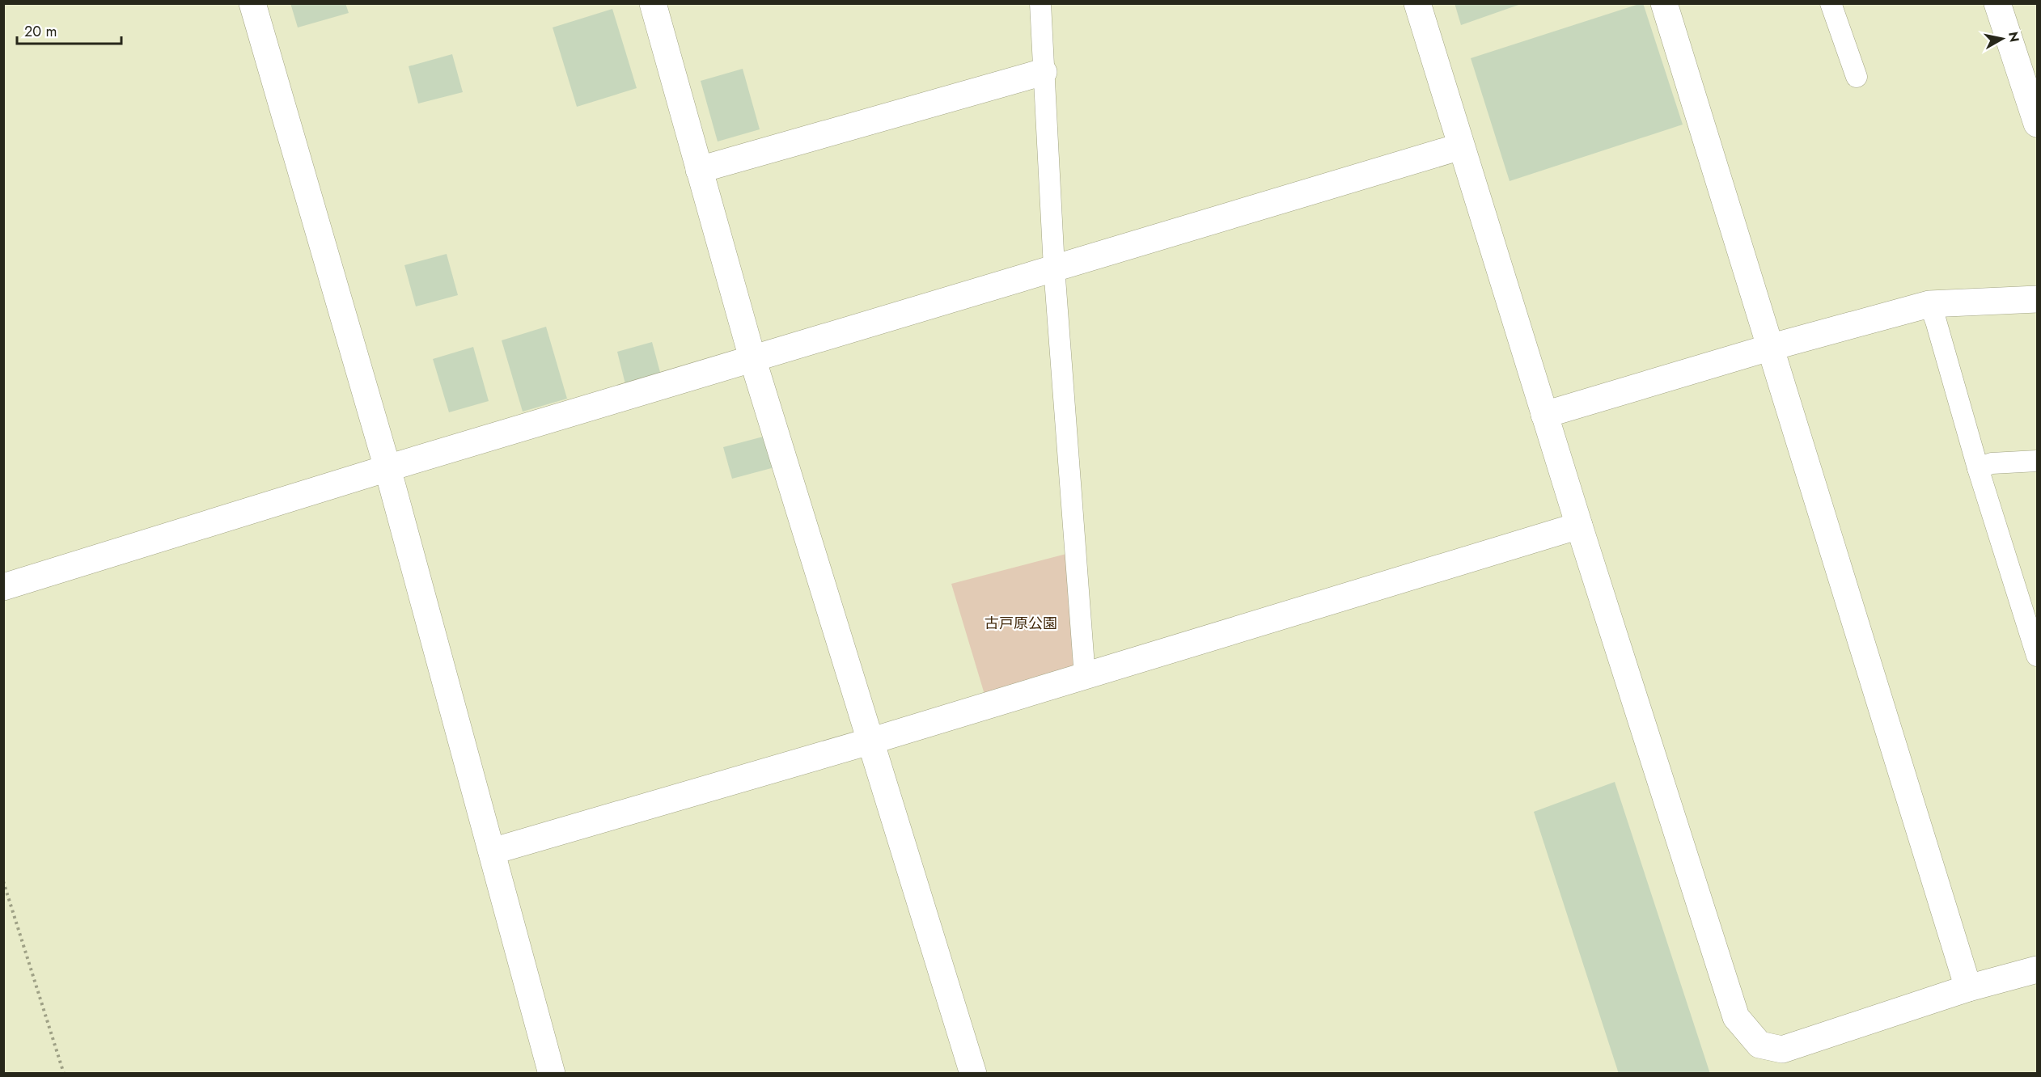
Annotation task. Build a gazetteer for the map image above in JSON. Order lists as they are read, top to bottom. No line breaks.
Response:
{"parks":["古戸原公園"],"scale_bar":"20 m","north":"right"}
